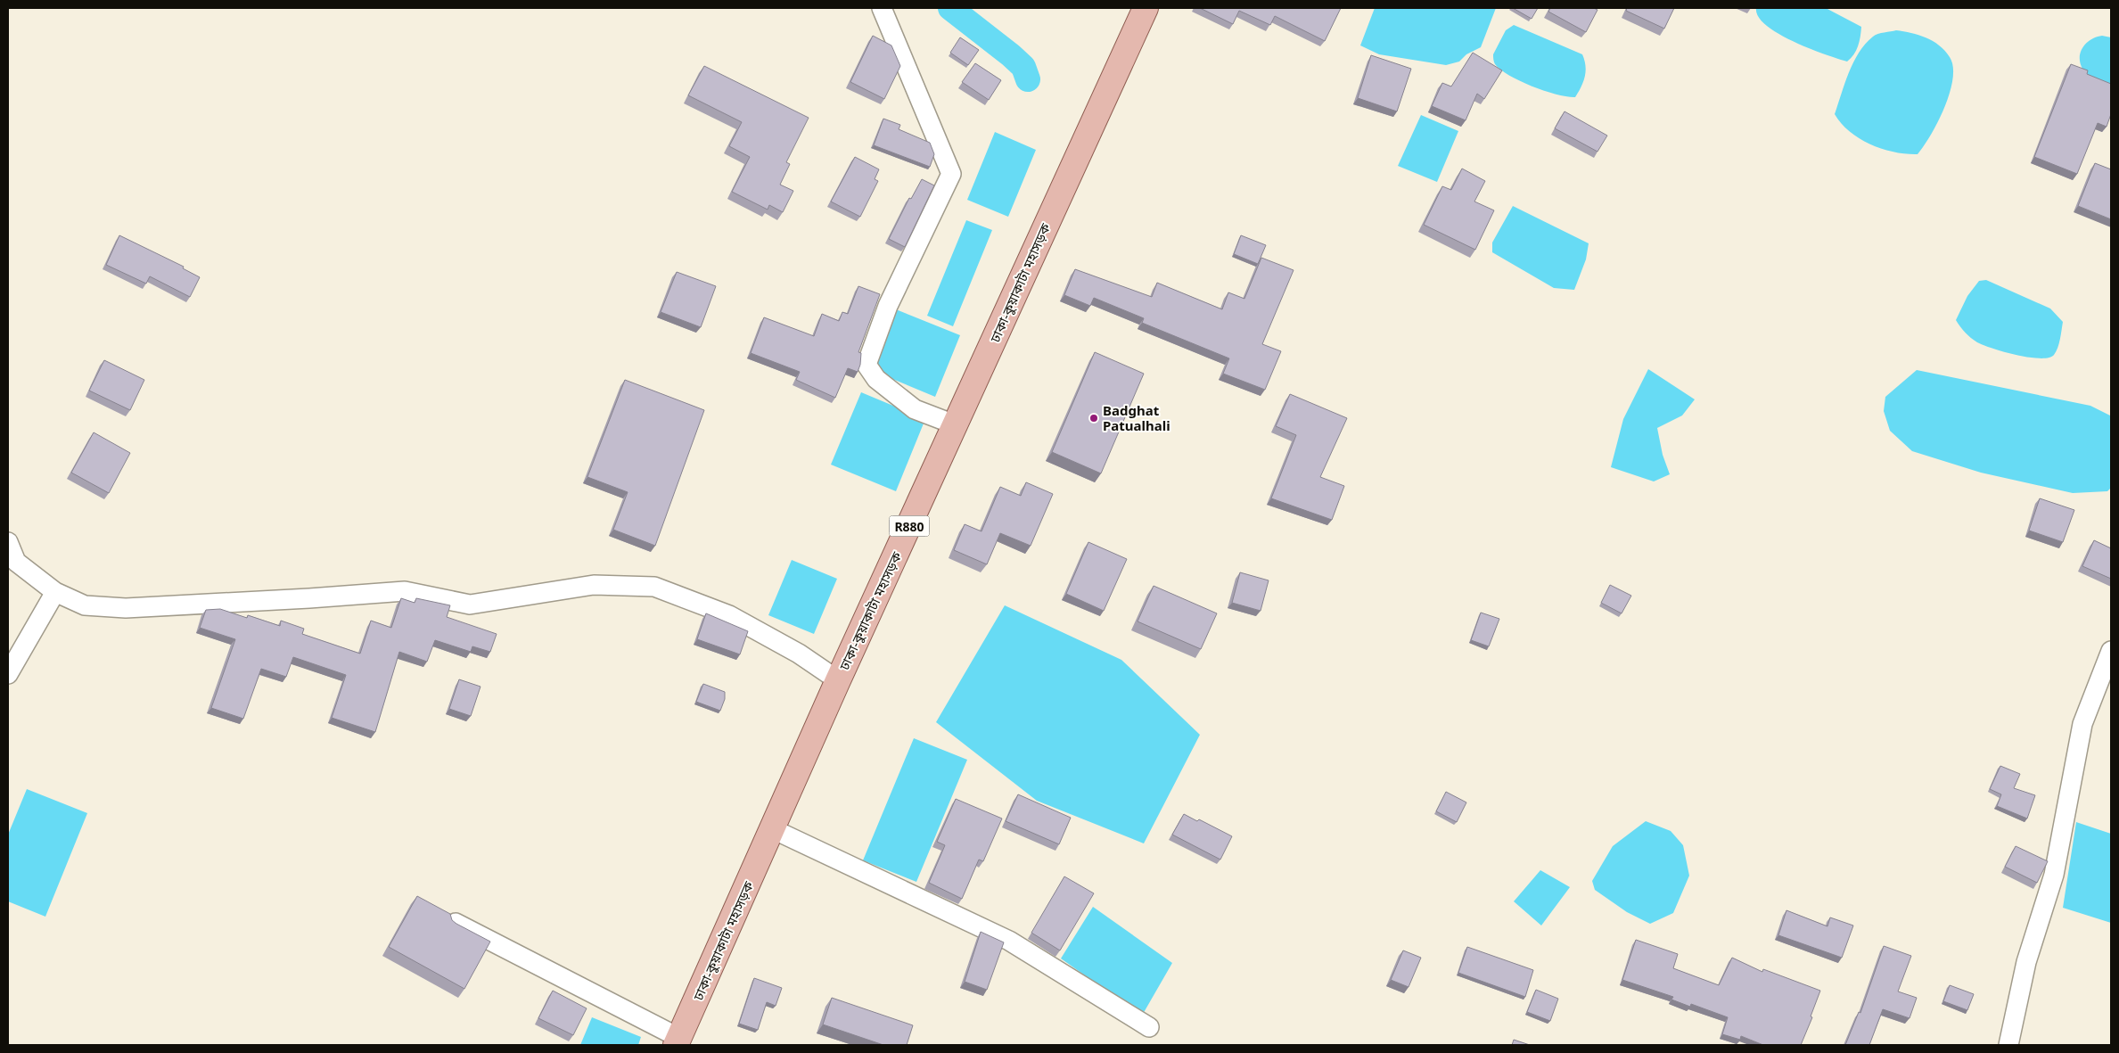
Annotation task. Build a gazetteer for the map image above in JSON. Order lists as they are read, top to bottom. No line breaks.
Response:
{"streets":{"main road":["ঢাকা-কুয়াকাটা মহাসড়ক","R880"]},"places":["Badghat Patualhali"]}
